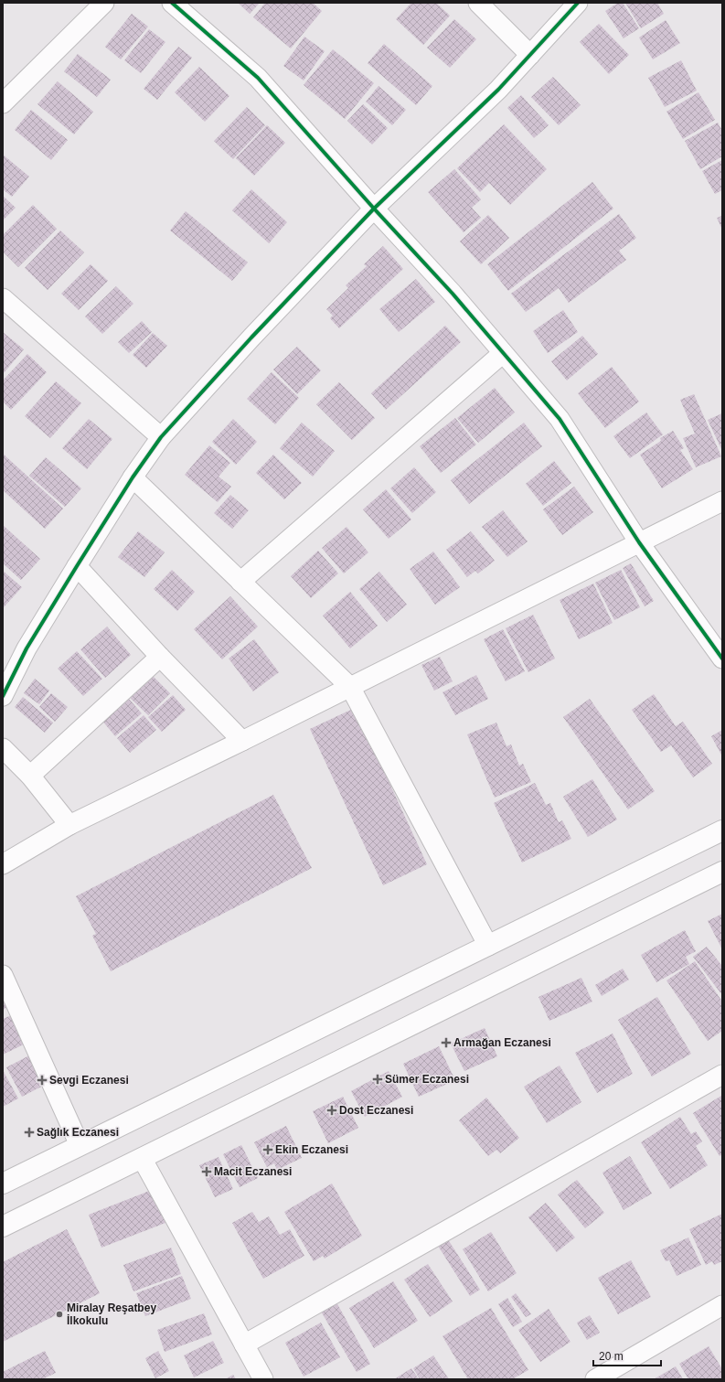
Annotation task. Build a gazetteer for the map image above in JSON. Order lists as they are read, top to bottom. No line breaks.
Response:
{"places":{"health":["Armağan Eczanesi","Sümer Eczanesi","Sevgi Eczanesi","Dost Eczanesi","Sağlık Eczanesi","Ekin Eczanesi","Macit Eczanesi"],"other":["Miralay Reşatbey İlkokulu"]},"scale_bar":"20 m"}
